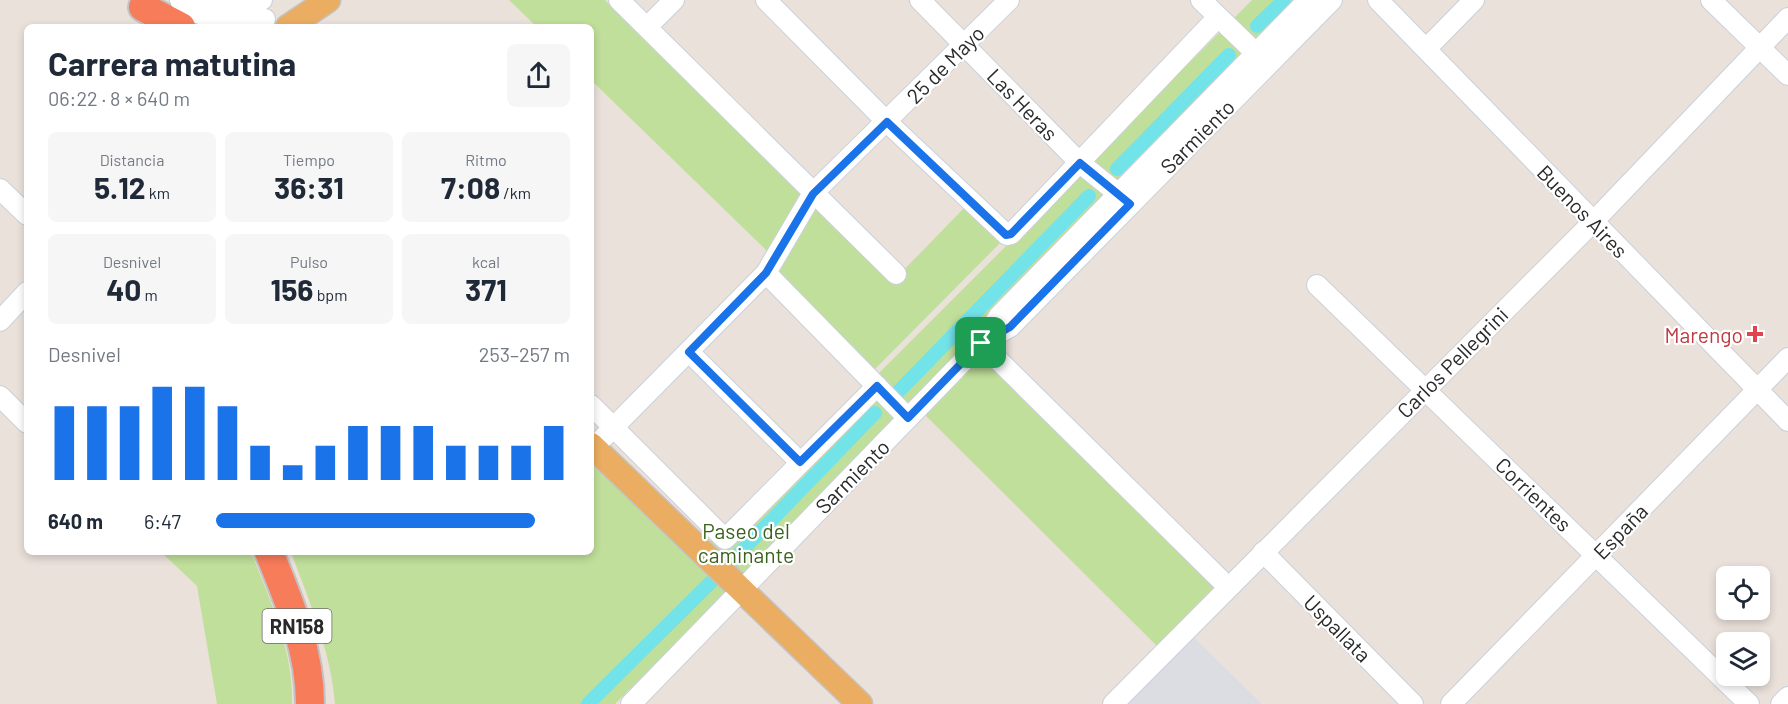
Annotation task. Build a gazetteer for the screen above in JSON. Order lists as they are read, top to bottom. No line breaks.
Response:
{"streets":{"highway":["RN158"],"street":["25 de Mayo","Las Heras","Sarmiento","Buenos Aires","Carlos Pellegrini","Corrientes","España","Uspallata"]},"crossings":[["25 de Mayo","Las Heras"],["Las Heras","Sarmiento"],["Buenos Aires","Carlos Pellegrini"],["Buenos Aires","España"],["Carlos Pellegrini","Corrientes"],["Carlos Pellegrini","Uspallata"],["Corrientes","España"]],"parks":["Paseo del caminante"],"places":{"health":["Marengo"]},"page":{"heading":["Carrera matutina","06:22 · 8 × 640 m"],"stats":[["Distancia","5.12 km"],["Tiempo","36:31"],["Ritmo","7:08 /km"],["Desnivel","40 m"],["Pulso","156 bpm"],["kcal","371"]],"chart":["Desnivel","253–257 m"],"list":[{"name":"640 m","note":"6:47"}]}}
